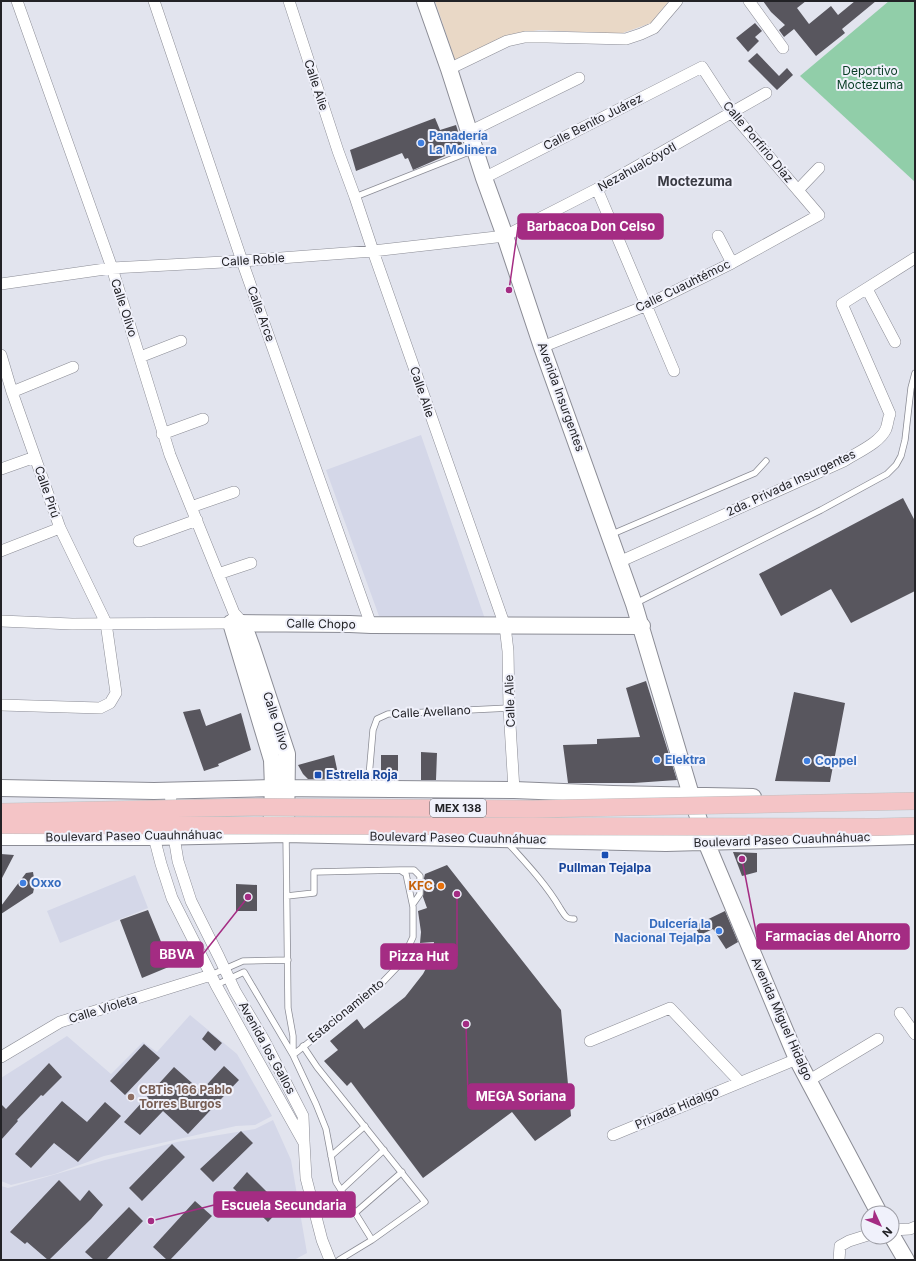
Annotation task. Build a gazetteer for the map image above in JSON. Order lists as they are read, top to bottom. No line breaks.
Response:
{"streets":{"main road":["MEX 138","Boulevard Paseo Cuauhnáhuac"],"street":["Calle Alie","Calle Benito Juárez","Calle Porfirio Díaz","Nezahualcóyotl","Calle Roble","Calle Cuauhtémoc","Calle Olivo","Calle Arce","Avenida Insurgentes","2da. Privada Insurgentes","Calle Pirú","Calle Chopo","Calle Violeta","Avenida Miguel Hidalgo","Avenida los Gallos","Privada Hidalgo"],"lane":["Calle Avellano","Estacionamiento"]},"crossings":[["Calle Alie","Calle Roble"],["Calle Alie","Calle Chopo"],["Calle Alie","Calle Avellano"],["Calle Alie","MEX 138"],["Calle Benito Juárez","Calle Porfirio Díaz"],["Calle Benito Juárez","Avenida Insurgentes"],["Calle Porfirio Díaz","Nezahualcóyotl"],["Calle Porfirio Díaz","Calle Cuauhtémoc"],["Nezahualcóyotl","Calle Roble"],["Nezahualcóyotl","Avenida Insurgentes"],["Calle Roble","Calle Olivo"],["Calle Roble","Calle Arce"],["Calle Roble","Avenida Insurgentes"],["Calle Cuauhtémoc","Avenida Insurgentes"],["Calle Olivo","Calle Chopo"],["Calle Olivo","MEX 138"],["Calle Olivo","Boulevard Paseo Cuauhnáhuac"],["Calle Arce","Calle Chopo"],["Avenida Insurgentes","2da. Privada Insurgentes"],["Avenida Insurgentes","Calle Chopo"],["Avenida Insurgentes","MEX 138"],["Avenida Insurgentes","Avenida Miguel Hidalgo"],["Calle Pirú","Calle Chopo"],["Calle Avellano","MEX 138"],["MEX 138","Avenida Miguel Hidalgo"],["Boulevard Paseo Cuauhnáhuac","Avenida Miguel Hidalgo"],["Boulevard Paseo Cuauhnáhuac","Avenida los Gallos"],["Calle Violeta","Avenida los Gallos"],["Avenida Miguel Hidalgo","Privada Hidalgo"]],"districts":["Moctezuma"],"parks":["Deportivo Moctezuma"],"places":{"other":["Panadería La Molinera","Barbacoa Don Celso","Elektra","Coppel","Farmacias del Ahorro","Oxxo","KFC","Pizza Hut","BBVA","Dulcería la Nacional Tejalpa","MEGA Soriana","CBTis 166 Pablo Torres Burgos","Escuela Secundaria"],"transit":["Estrella Roja","Pullman Tejalpa"]},"north":"bottom right"}
